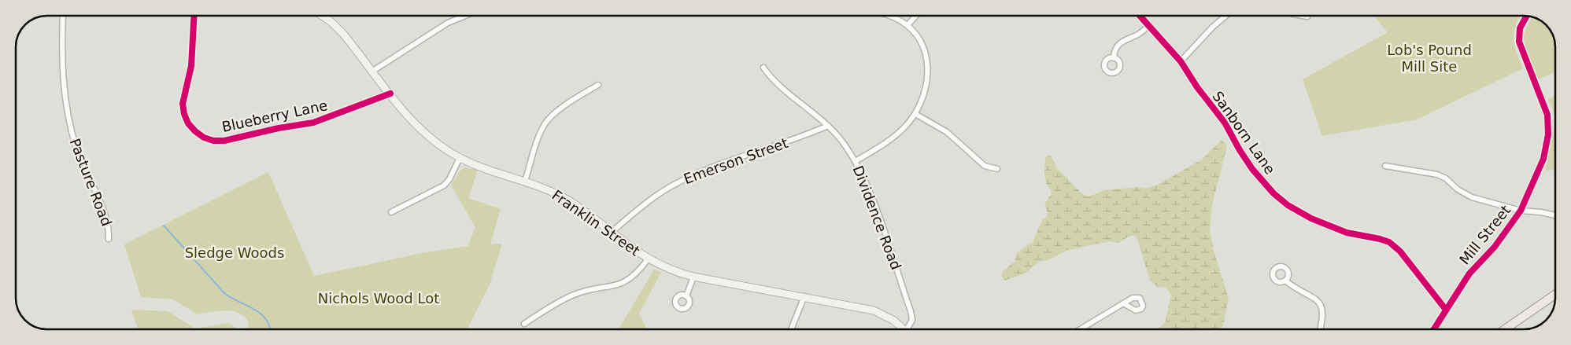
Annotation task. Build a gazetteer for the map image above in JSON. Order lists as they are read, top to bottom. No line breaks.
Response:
{"streets":{"main road":["Franklin Street"],"street":["Blueberry Lane","Sanborn Lane","Emerson Street","Pasture Road","Dividence Road","Mill Street"]},"crossings":[["Blueberry Lane","Franklin Street"],["Sanborn Lane","Mill Street"],["Emerson Street","Dividence Road"],["Emerson Street","Franklin Street"]],"parks":["Lob's Pound Mill Site","Sledge Woods","Nichols Wood Lot"]}
